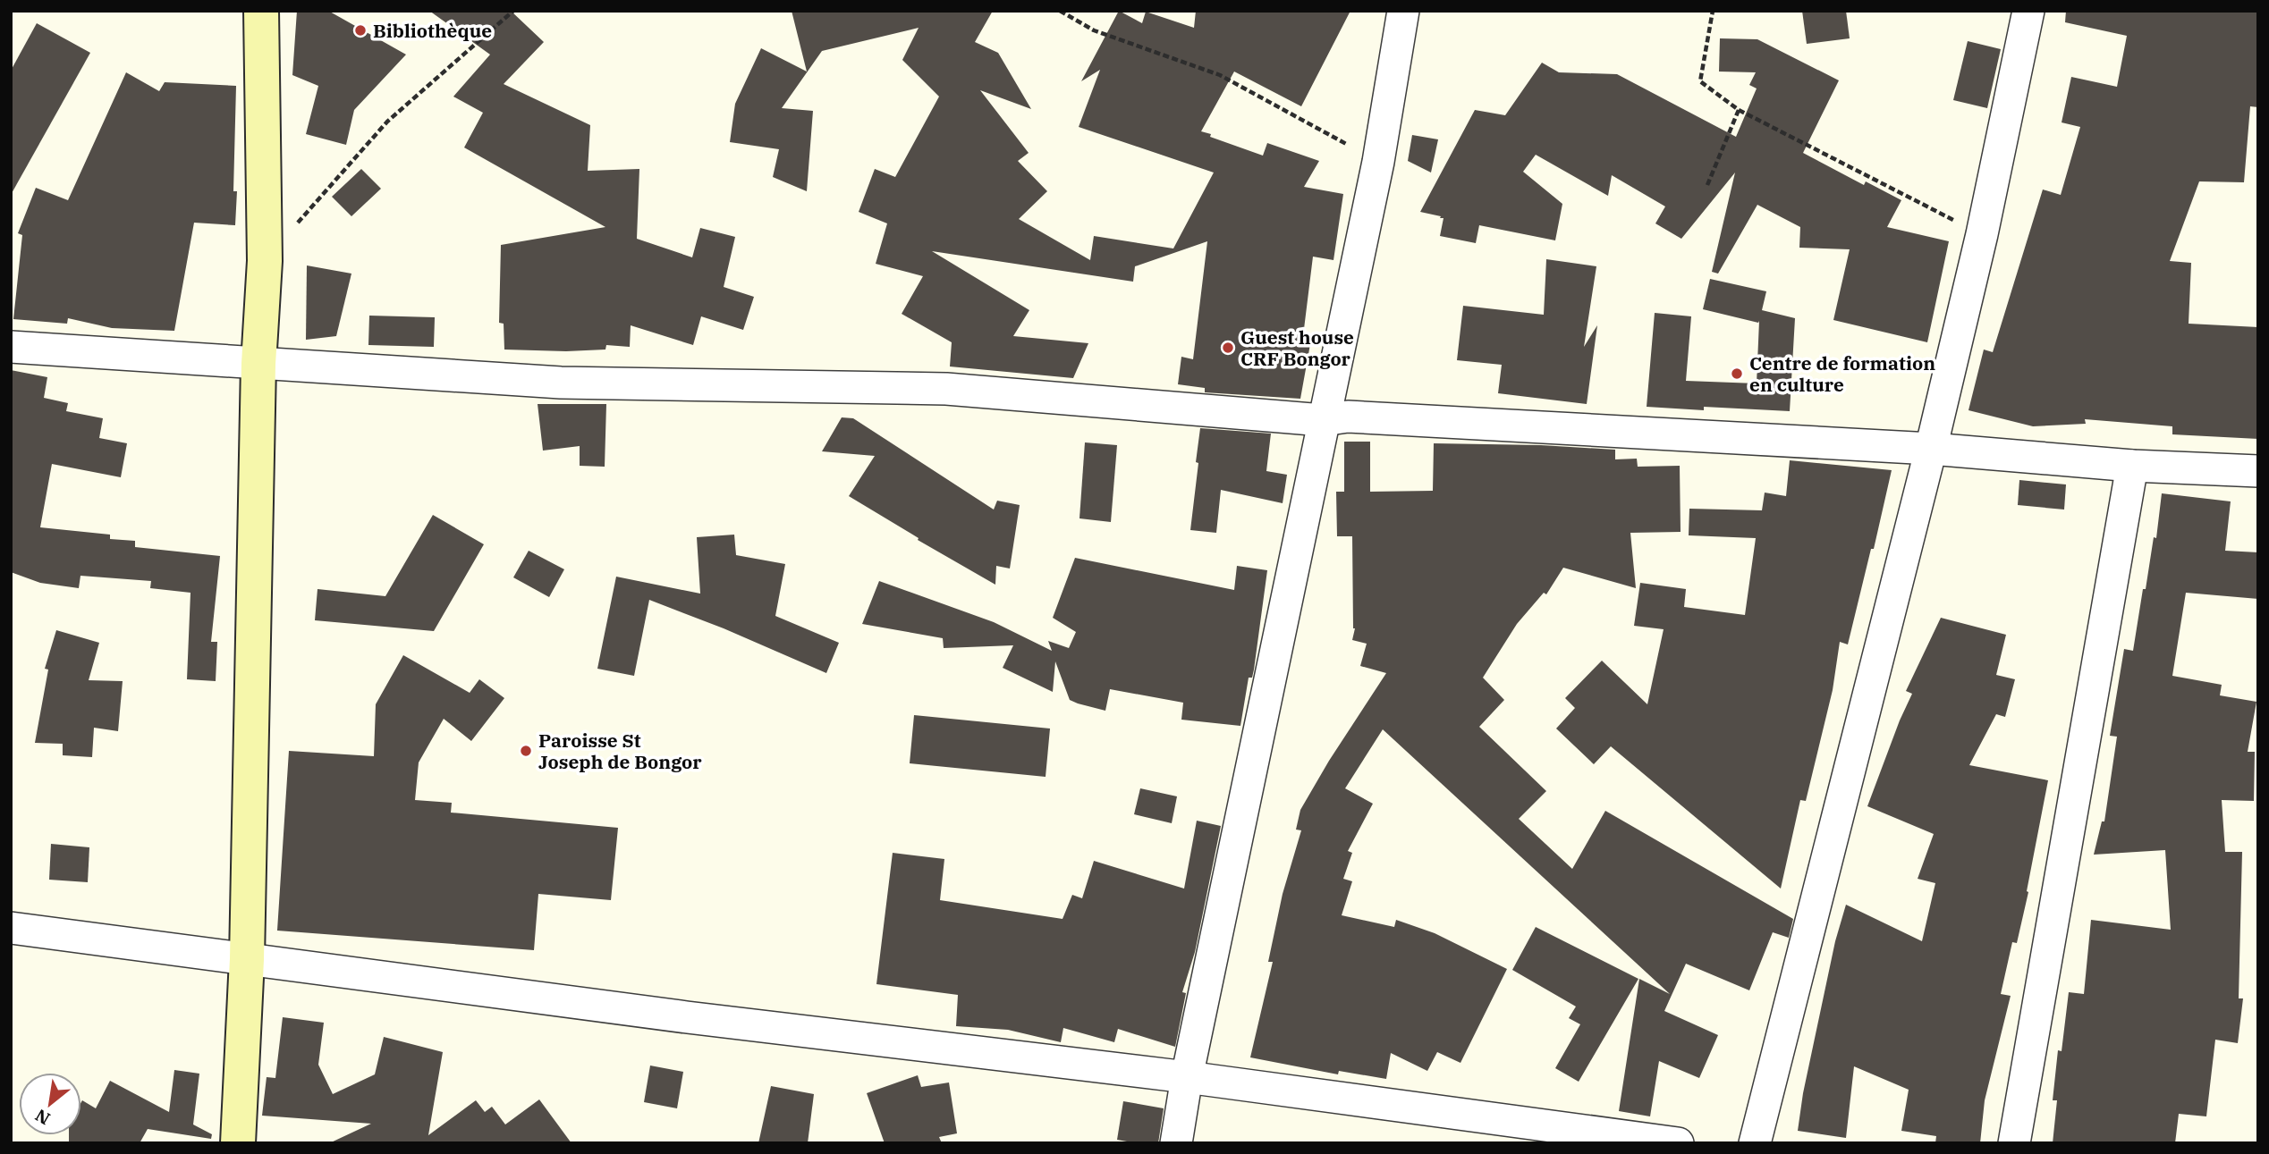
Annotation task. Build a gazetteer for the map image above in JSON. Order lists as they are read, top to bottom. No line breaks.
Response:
{"places":["Bibliothèque","Guest house CRF Bongor","Centre de formation en culture","Paroisse St Joseph de Bongor"],"north":"bottom left"}
